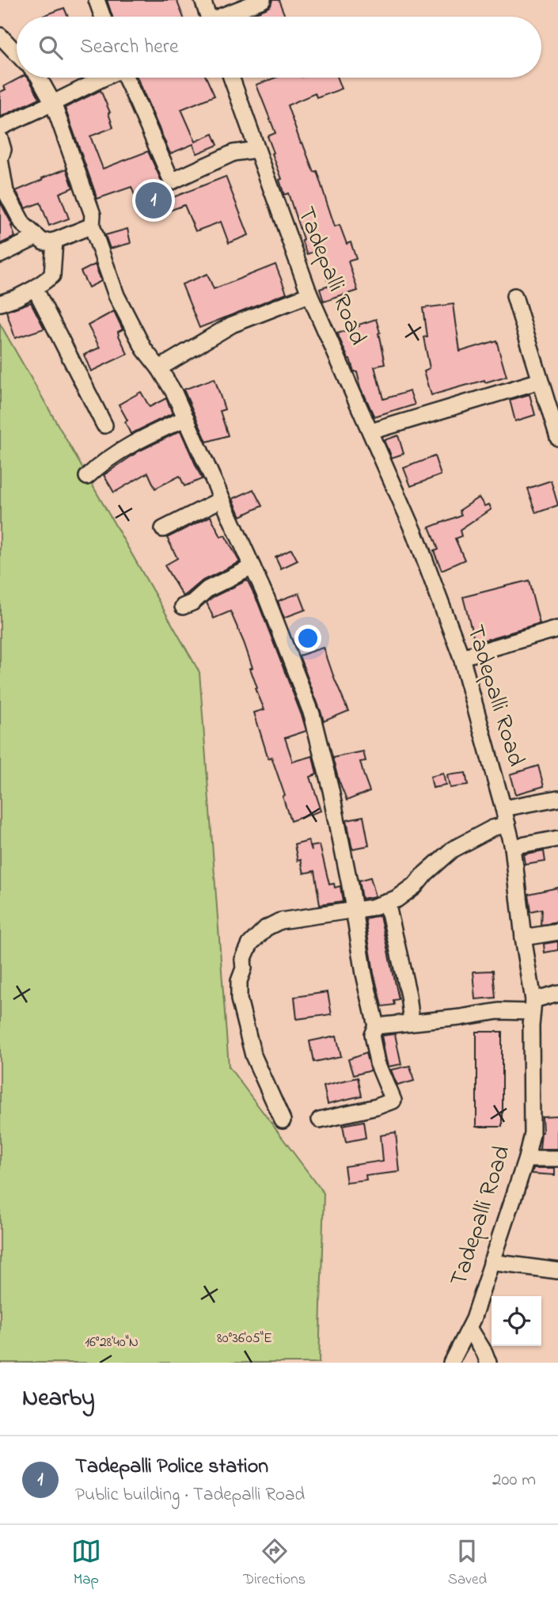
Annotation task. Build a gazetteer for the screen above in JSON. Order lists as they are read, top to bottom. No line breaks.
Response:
{"streets":{"street":["Tadepalli Road"]},"page":{"search":"Search here","pins":"1","heading":"Nearby","list":[{"mark":"1","name":"Tadepalli Police station","note":"Public building · Tadepalli Road","value":"200 m"}],"nav":["Map","Directions","Saved"]},"coordinates":["80°36'05\"E","16°28'40\"N"]}
